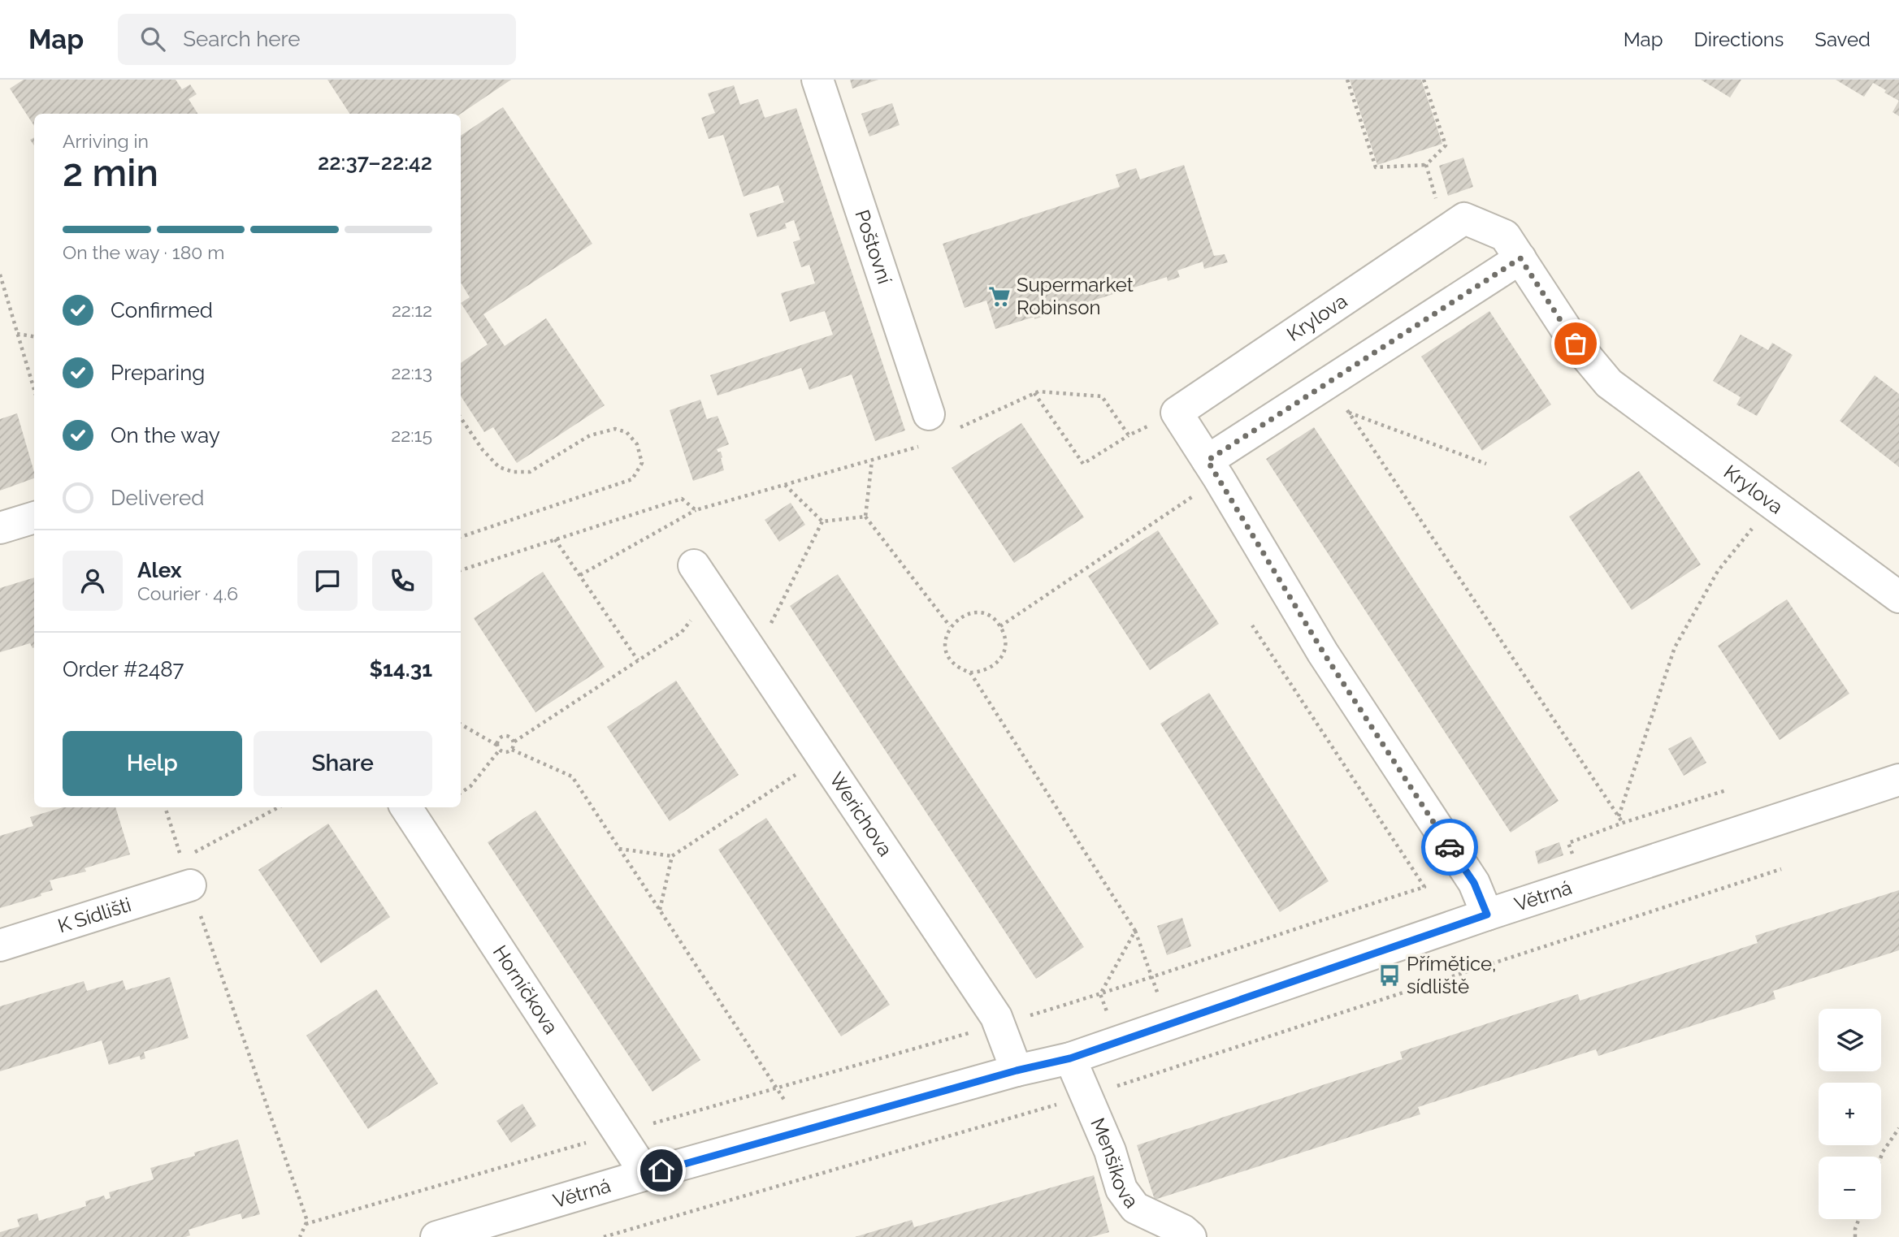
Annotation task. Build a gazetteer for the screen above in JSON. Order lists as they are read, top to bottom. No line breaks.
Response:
{"streets":{"street":["Poštovní","Krylova","Werichova","Větrná","K Sídlišti","Horníčkova","Menšíkova"]},"crossings":[["Werichova","Větrná"],["Větrná","Horníčkova"],["Větrná","Menšíkova"]],"places":{"supermarket":["Supermarket Robinson"],"bus stop":["Přímětice, sídliště"]},"page":{"header":"Map","search":"Search here","nav":["Map","Directions","Saved"],"heading":["2 min","Arriving in","22:37–22:42"],"panel":["Alex","Courier · 4.6","Order #2487","$14.31"],"bar":"On the way · 180 m","list":[["Confirmed","22:12"],["Preparing","22:13"],["On the way","22:15"],"Delivered"],"buttons":["Help","Share"],"map_buttons":["+","−"]}}
